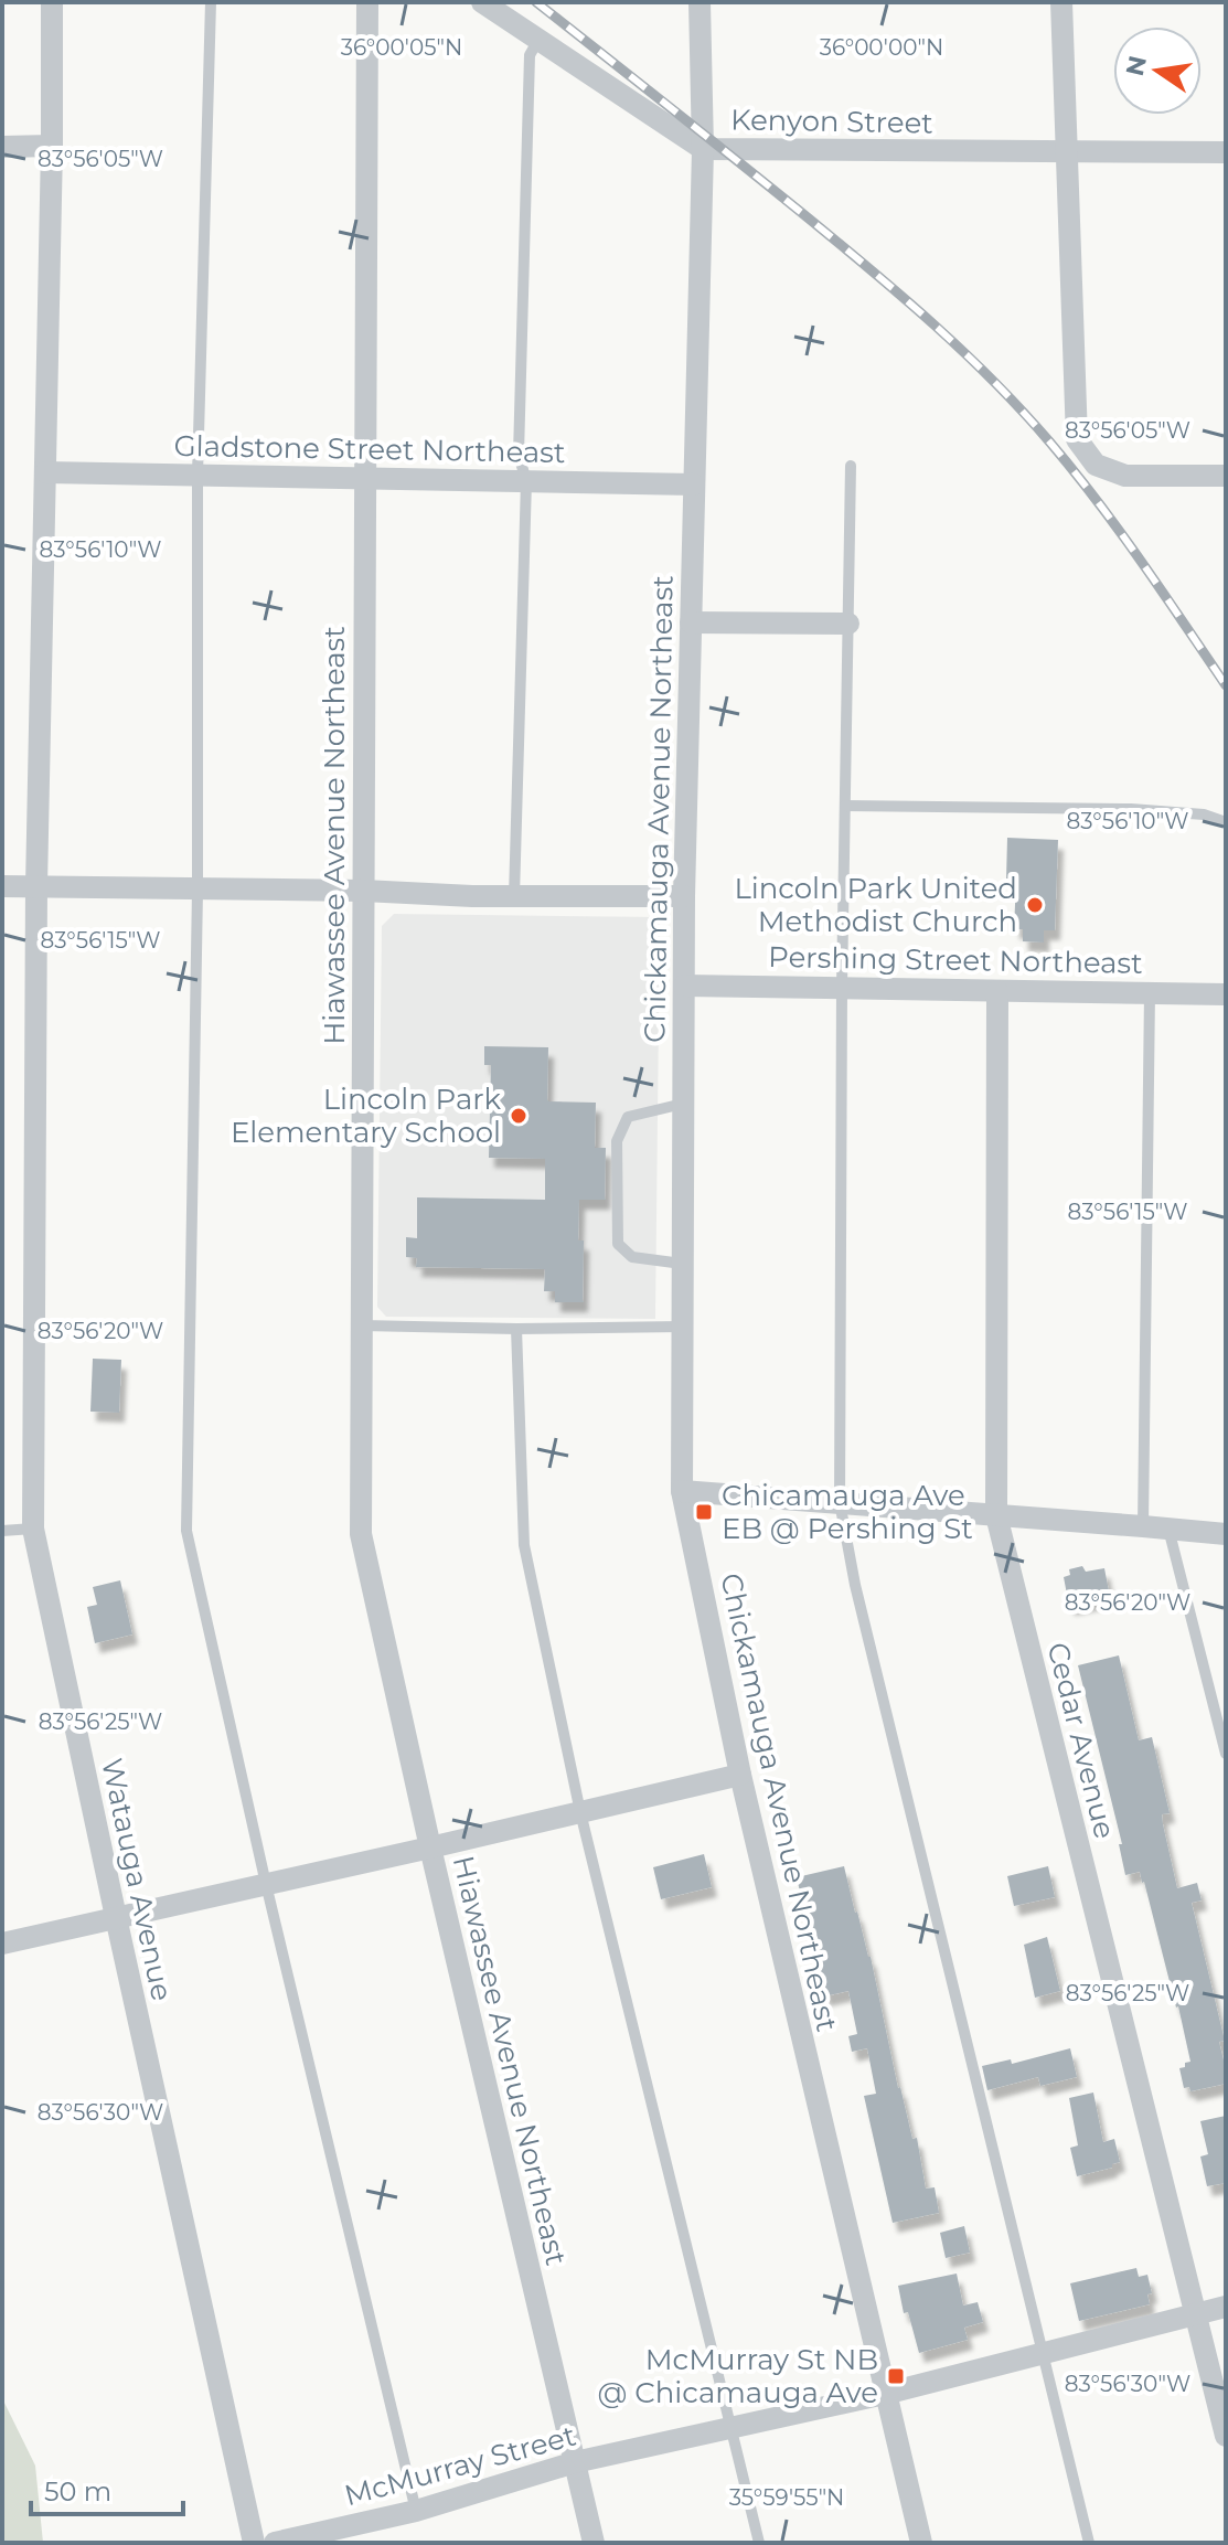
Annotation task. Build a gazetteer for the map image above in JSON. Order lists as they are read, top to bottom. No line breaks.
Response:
{"streets":{"street":["Kenyon Street","Gladstone Street Northeast","Chickamauga Avenue Northeast","Hiawassee Avenue Northeast","Pershing Street Northeast","Cedar Avenue","Watauga Avenue","McMurray Street"]},"crossings":[["Kenyon Street","Chickamauga Avenue Northeast"],["Gladstone Street Northeast","Chickamauga Avenue Northeast"],["Gladstone Street Northeast","Hiawassee Avenue Northeast"],["Gladstone Street Northeast","Watauga Avenue"],["Chickamauga Avenue Northeast","Pershing Street Northeast"],["Chickamauga Avenue Northeast","McMurray Street"],["Hiawassee Avenue Northeast","McMurray Street"],["Pershing Street Northeast","Cedar Avenue"],["Cedar Avenue","McMurray Street"]],"places":{"other":["Lincoln Park United Methodist Church","Lincoln Park Elementary School"],"transit":["Chicamauga Ave EB @ Pershing St","McMurray St NB @ Chicamauga Ave"]},"scale_bar":"50 m","north":"left","coordinates":["36°00'05\"N","36°00'00\"N","83°56'05\"W","83°56'10\"W","83°56'15\"W","83°56'20\"W","83°56'25\"W","83°56'30\"W","35°59'55\"N"]}
